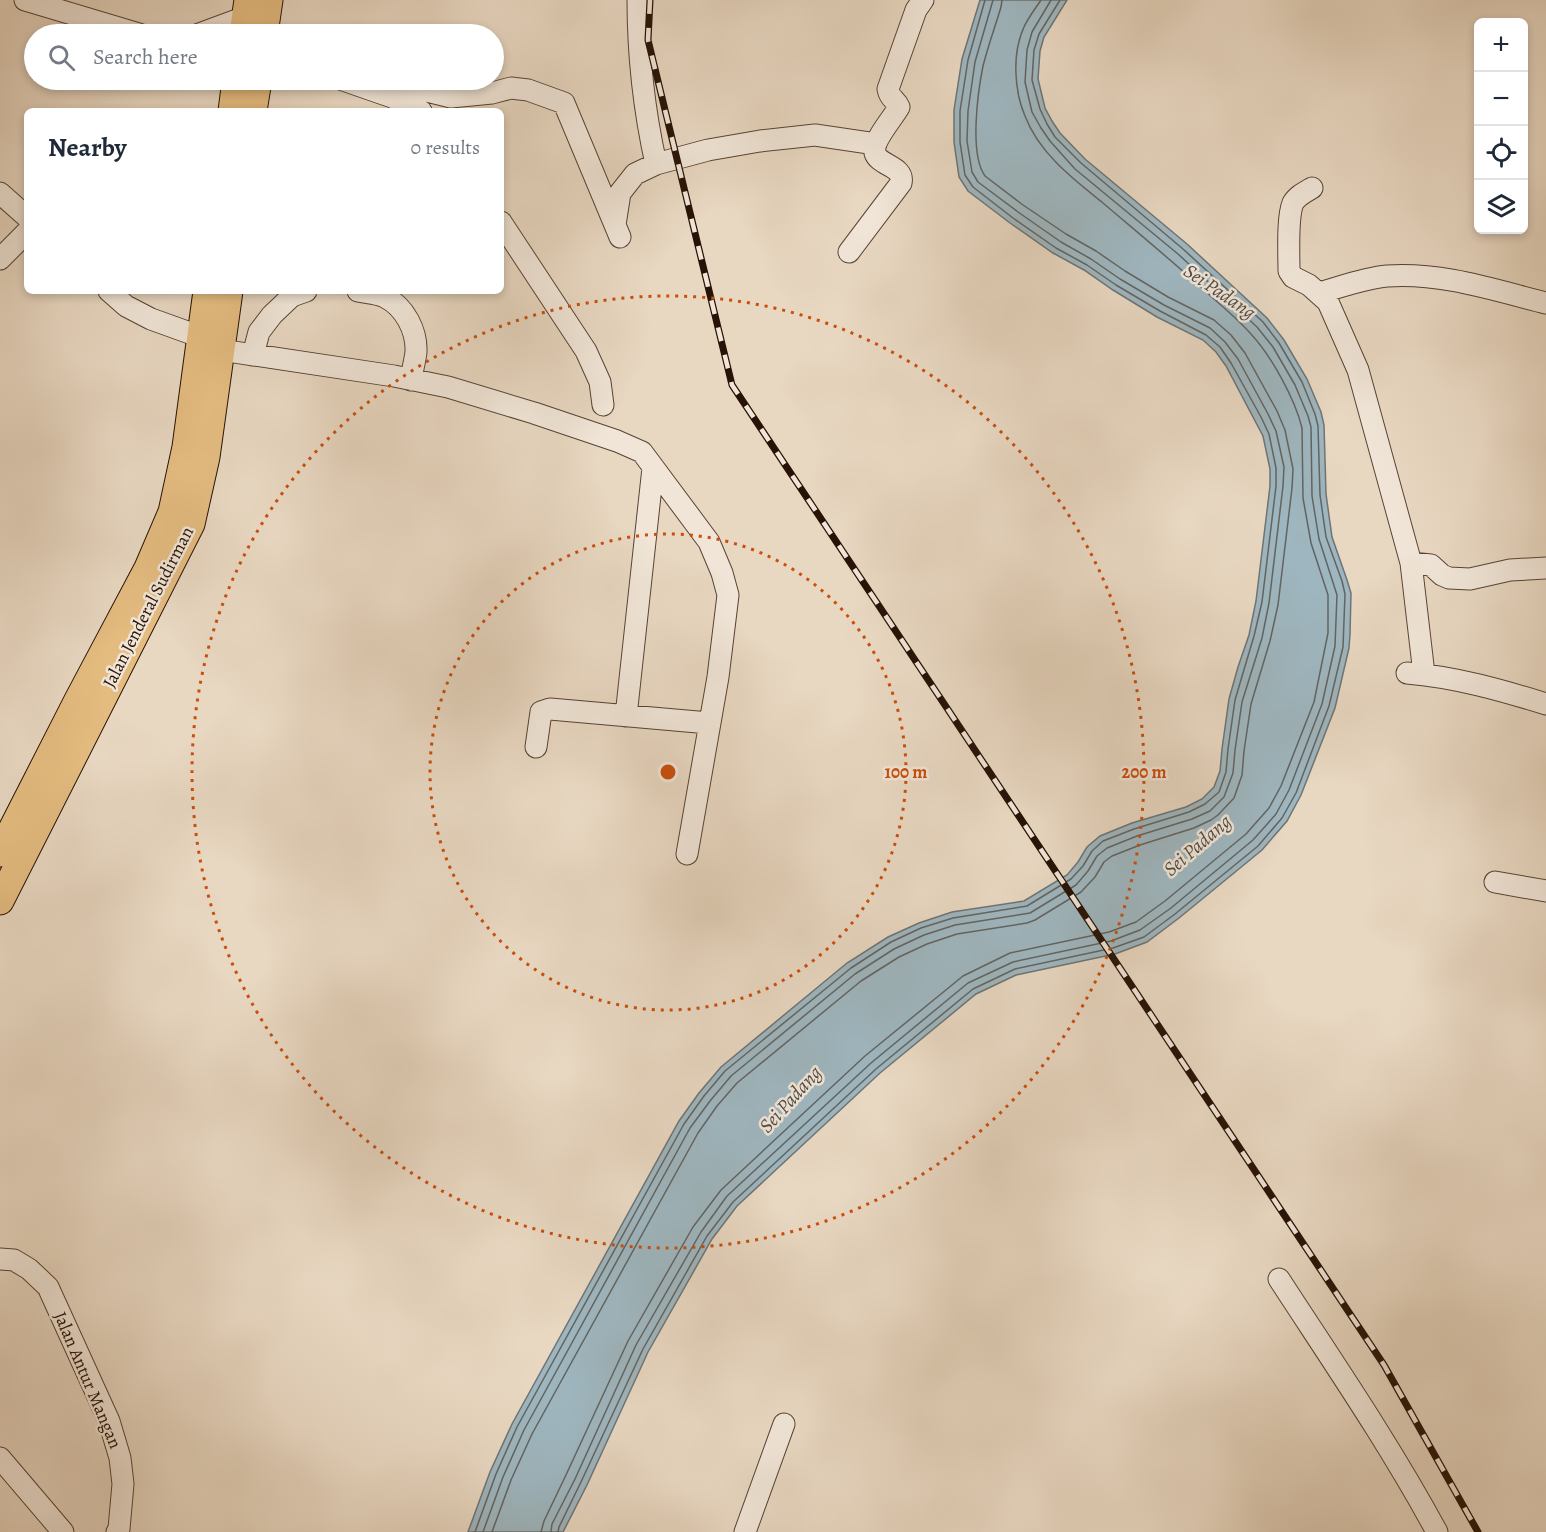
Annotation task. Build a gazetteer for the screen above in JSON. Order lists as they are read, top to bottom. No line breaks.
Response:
{"streets":{"main road":["Jalan Jenderal Sudirman"],"street":["Jalan Antur Mangan"]},"water":["Sei Padang"],"page":{"map_buttons":["+","−"],"search":"Search here","heading":["Nearby","0 results"]},"rings":["100 m","200 m"]}
